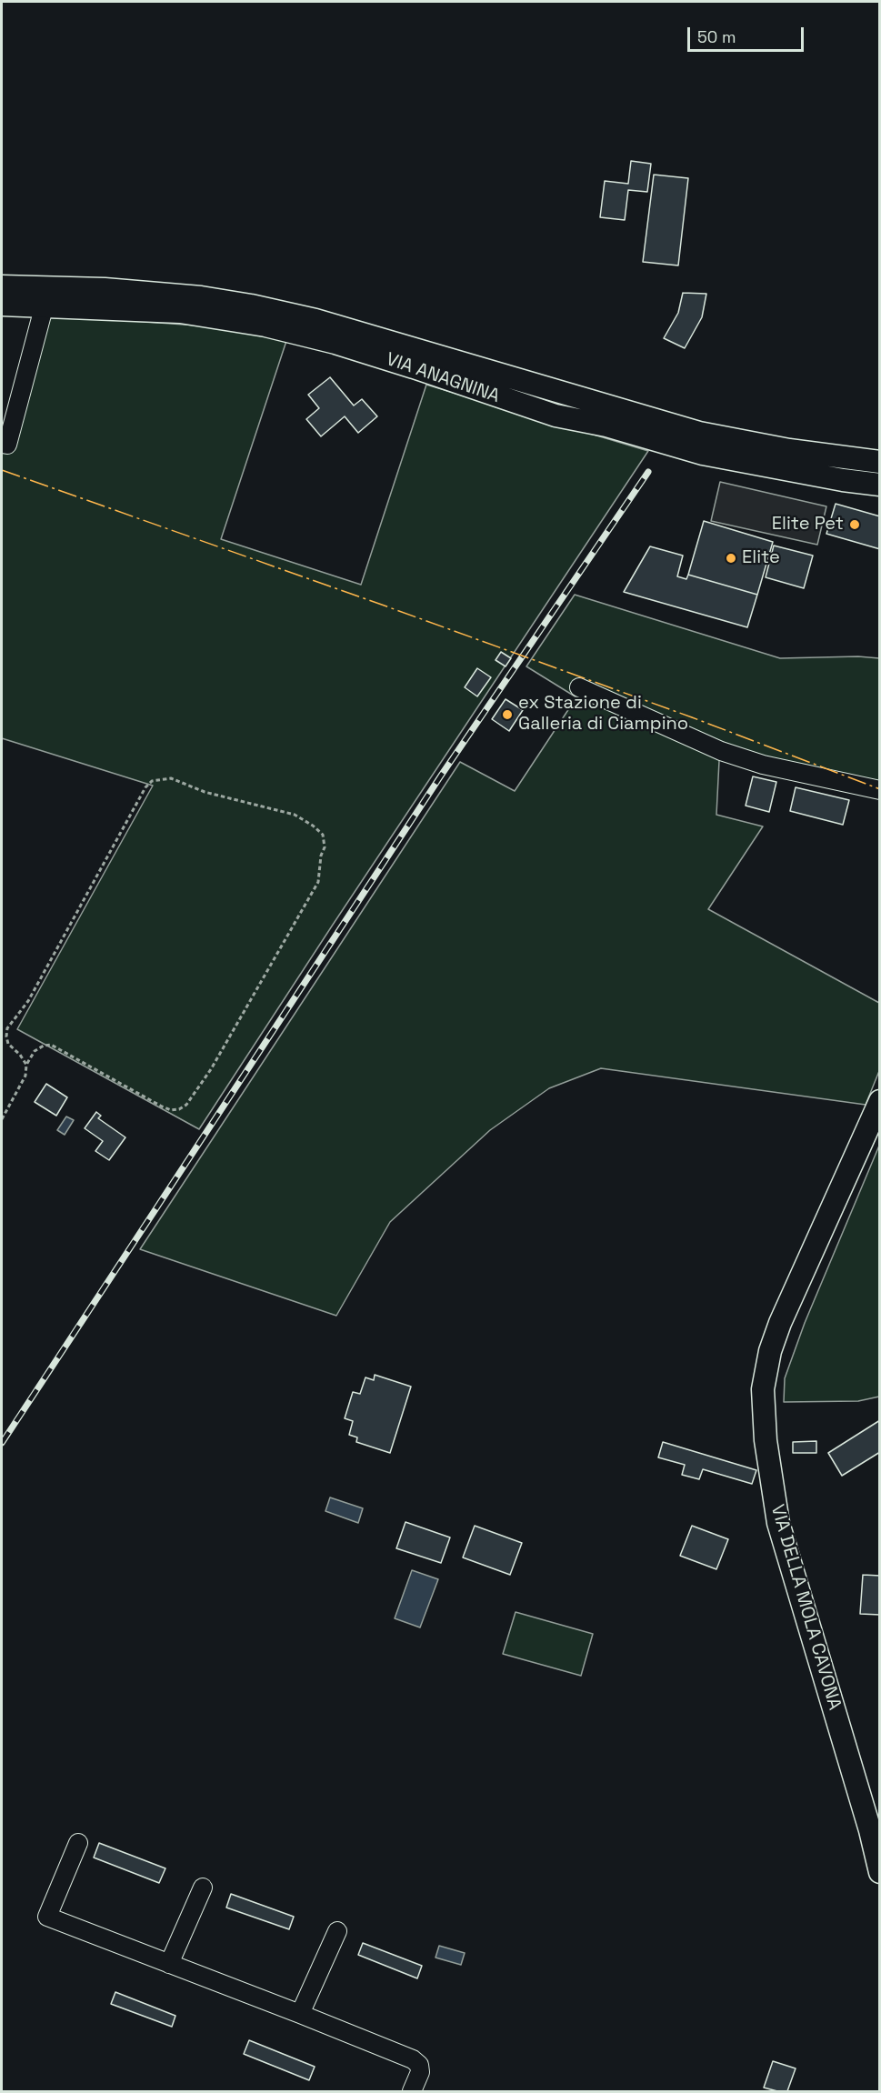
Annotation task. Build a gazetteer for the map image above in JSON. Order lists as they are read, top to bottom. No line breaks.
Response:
{"streets":{"main road":["VIA ANAGNINA","VIA DELLA MOLA CAVONA"]},"places":["Elite Pet","Elite","ex Stazione di Galleria di Ciampino"],"scale_bar":"50 m"}
